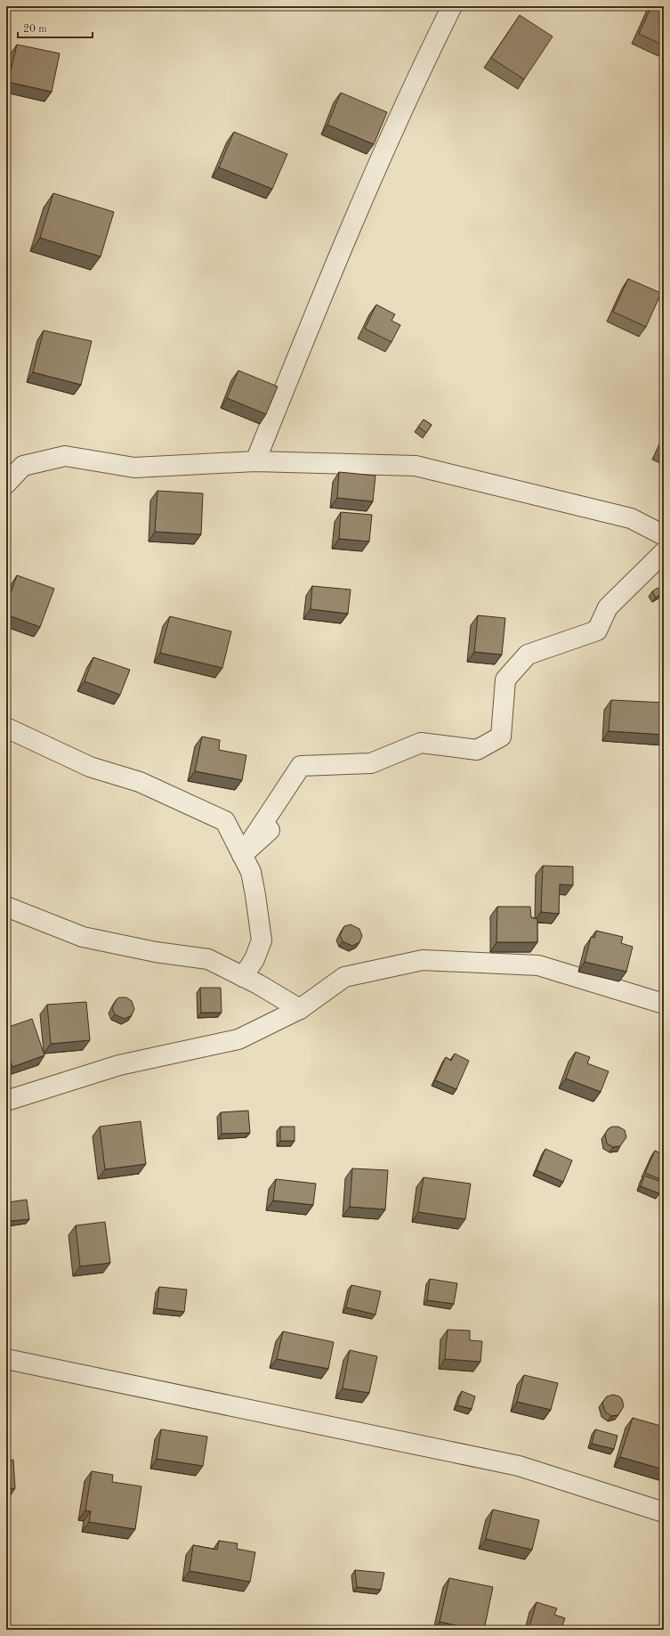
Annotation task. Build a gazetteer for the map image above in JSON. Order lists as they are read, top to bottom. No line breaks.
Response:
{"scale_bar":"20 m"}
